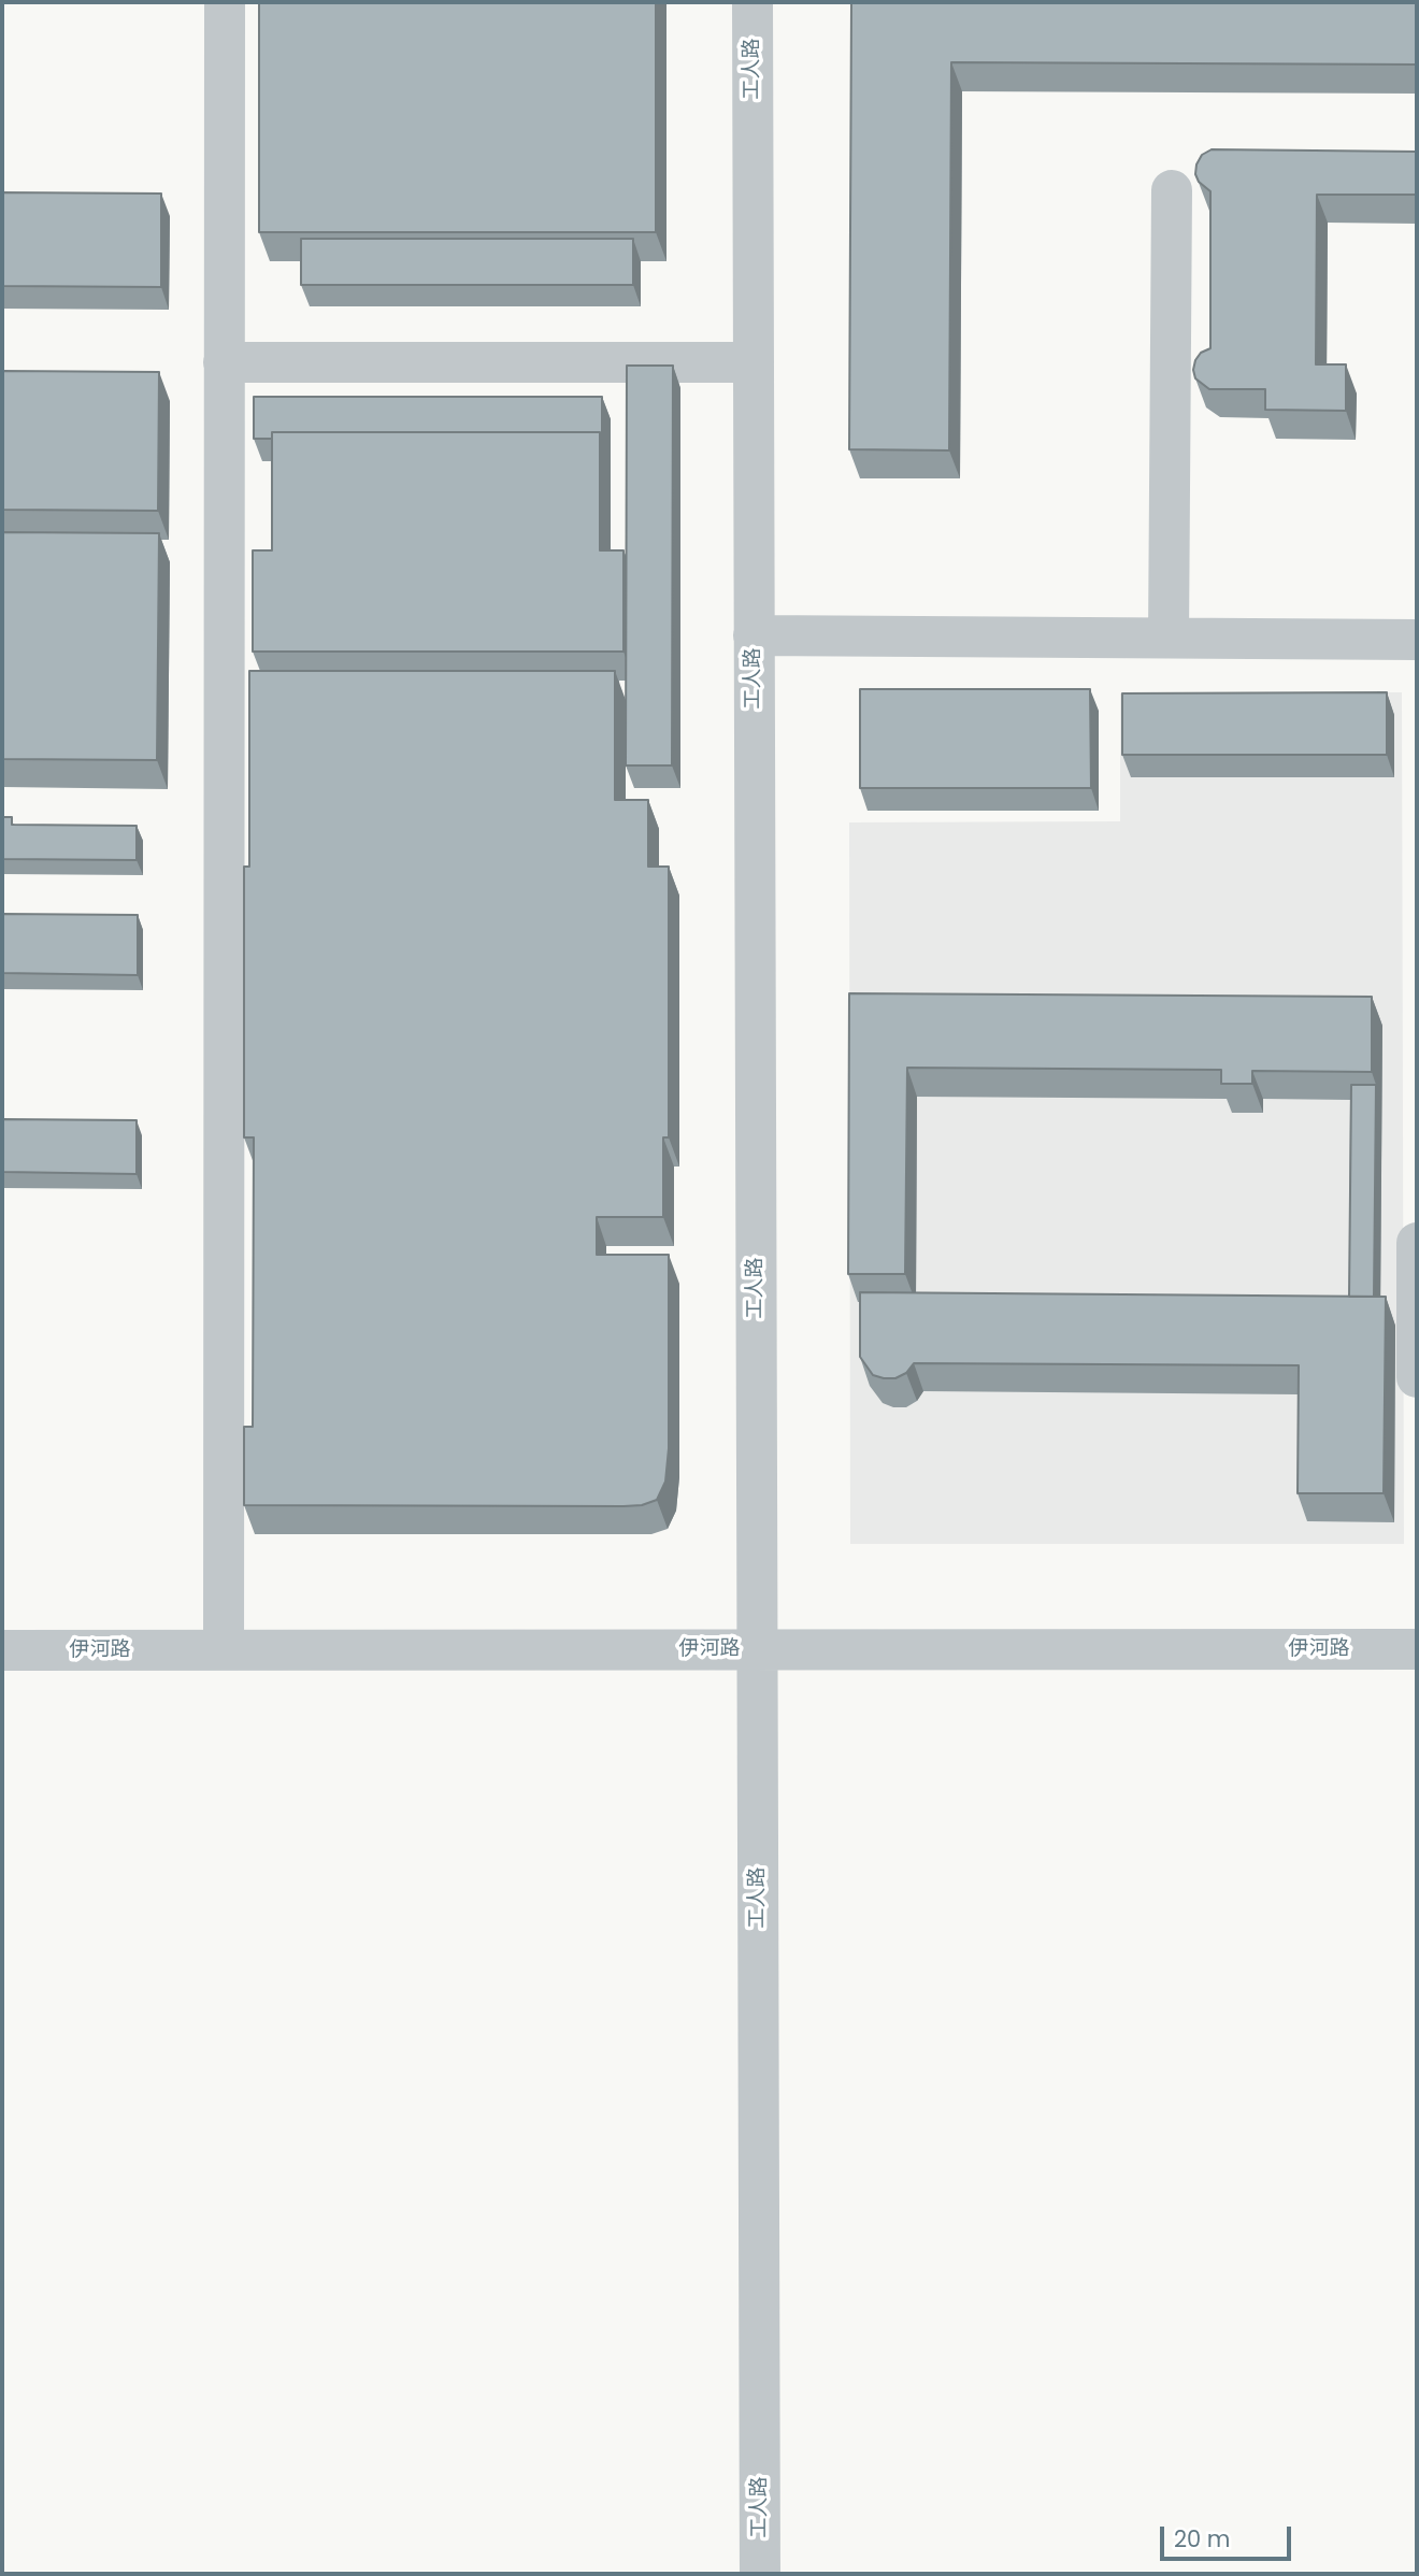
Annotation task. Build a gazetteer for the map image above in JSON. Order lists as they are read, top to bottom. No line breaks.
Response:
{"streets":{"street":["工人路","伊河路"]},"crossings":[["工人路","伊河路"]],"scale_bar":"20 m"}
